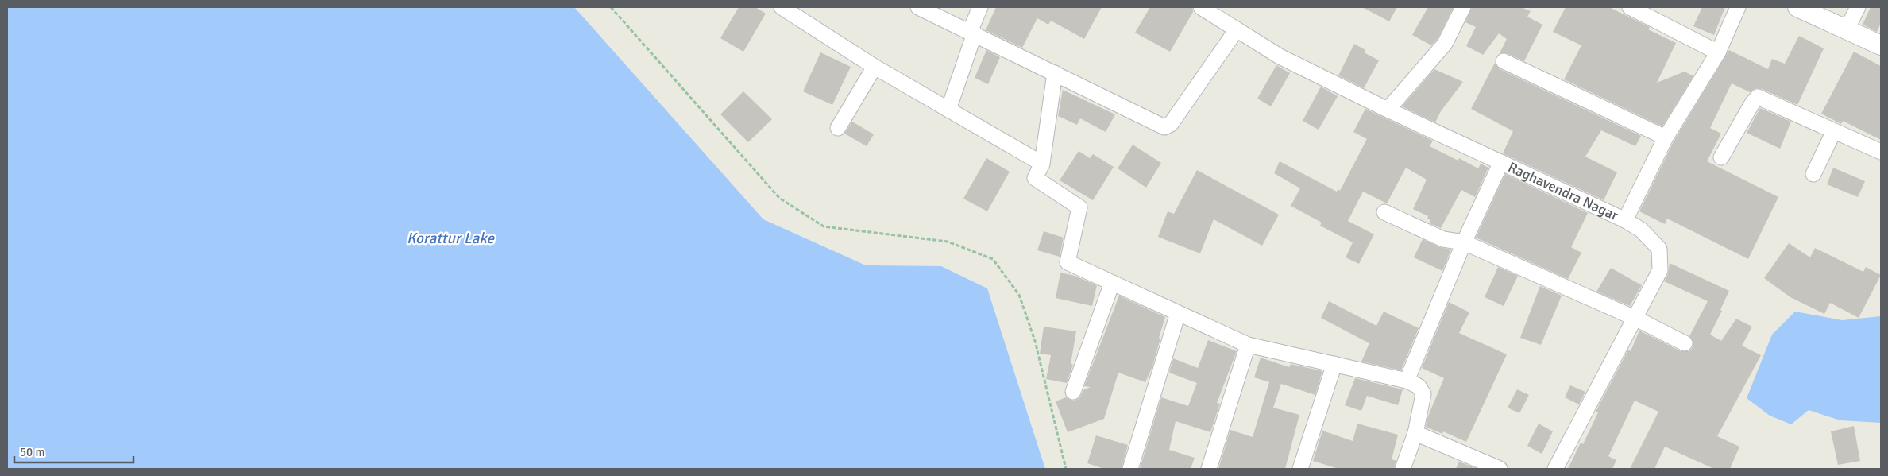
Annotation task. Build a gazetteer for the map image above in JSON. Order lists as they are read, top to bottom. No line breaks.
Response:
{"streets":{"street":["Raghavendra Nagar"]},"water":["Korattur Lake"],"scale_bar":"50 m"}
